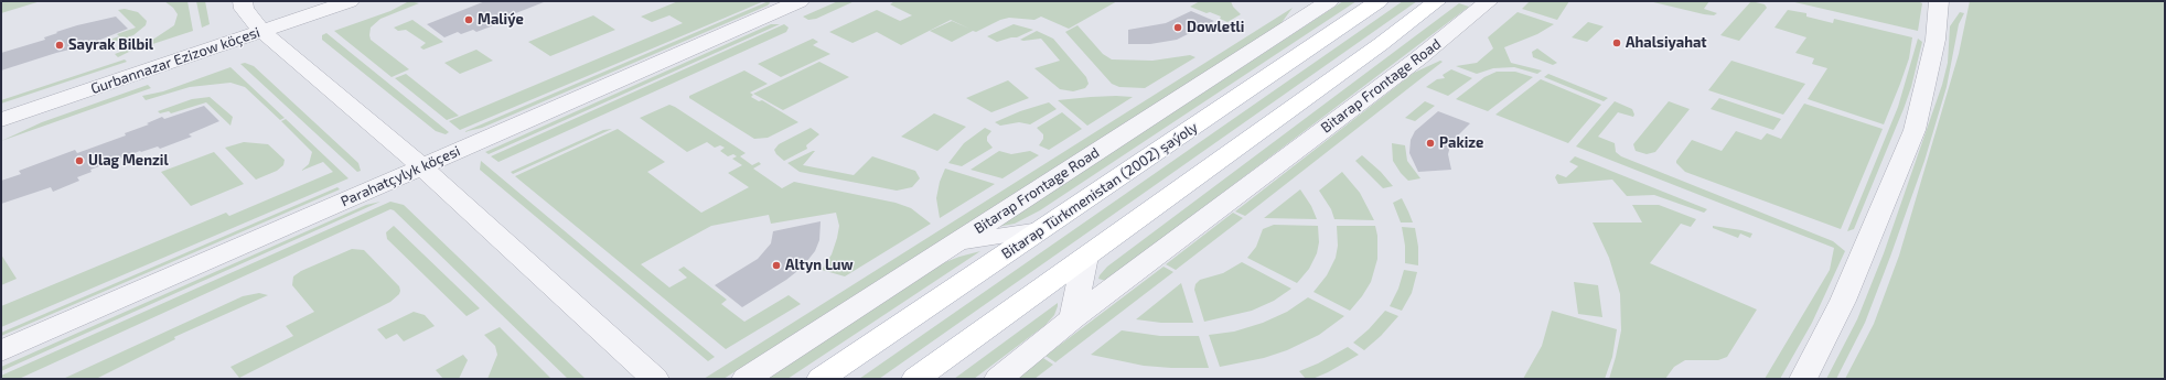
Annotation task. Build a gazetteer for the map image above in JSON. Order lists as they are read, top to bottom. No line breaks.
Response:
{"streets":{"main road":["Bitarap Türkmenistan (2002) şaýoly"],"street":["Gurbannazar Ezizow köçesi","Bitarap Frontage Road","Parahatçylyk köçesi"]},"places":["Maliýe","Dowletli","Ahalsiyahat","Sayrak Bilbil","Pakize","Ulag Menzil","Altyn Luw"]}
